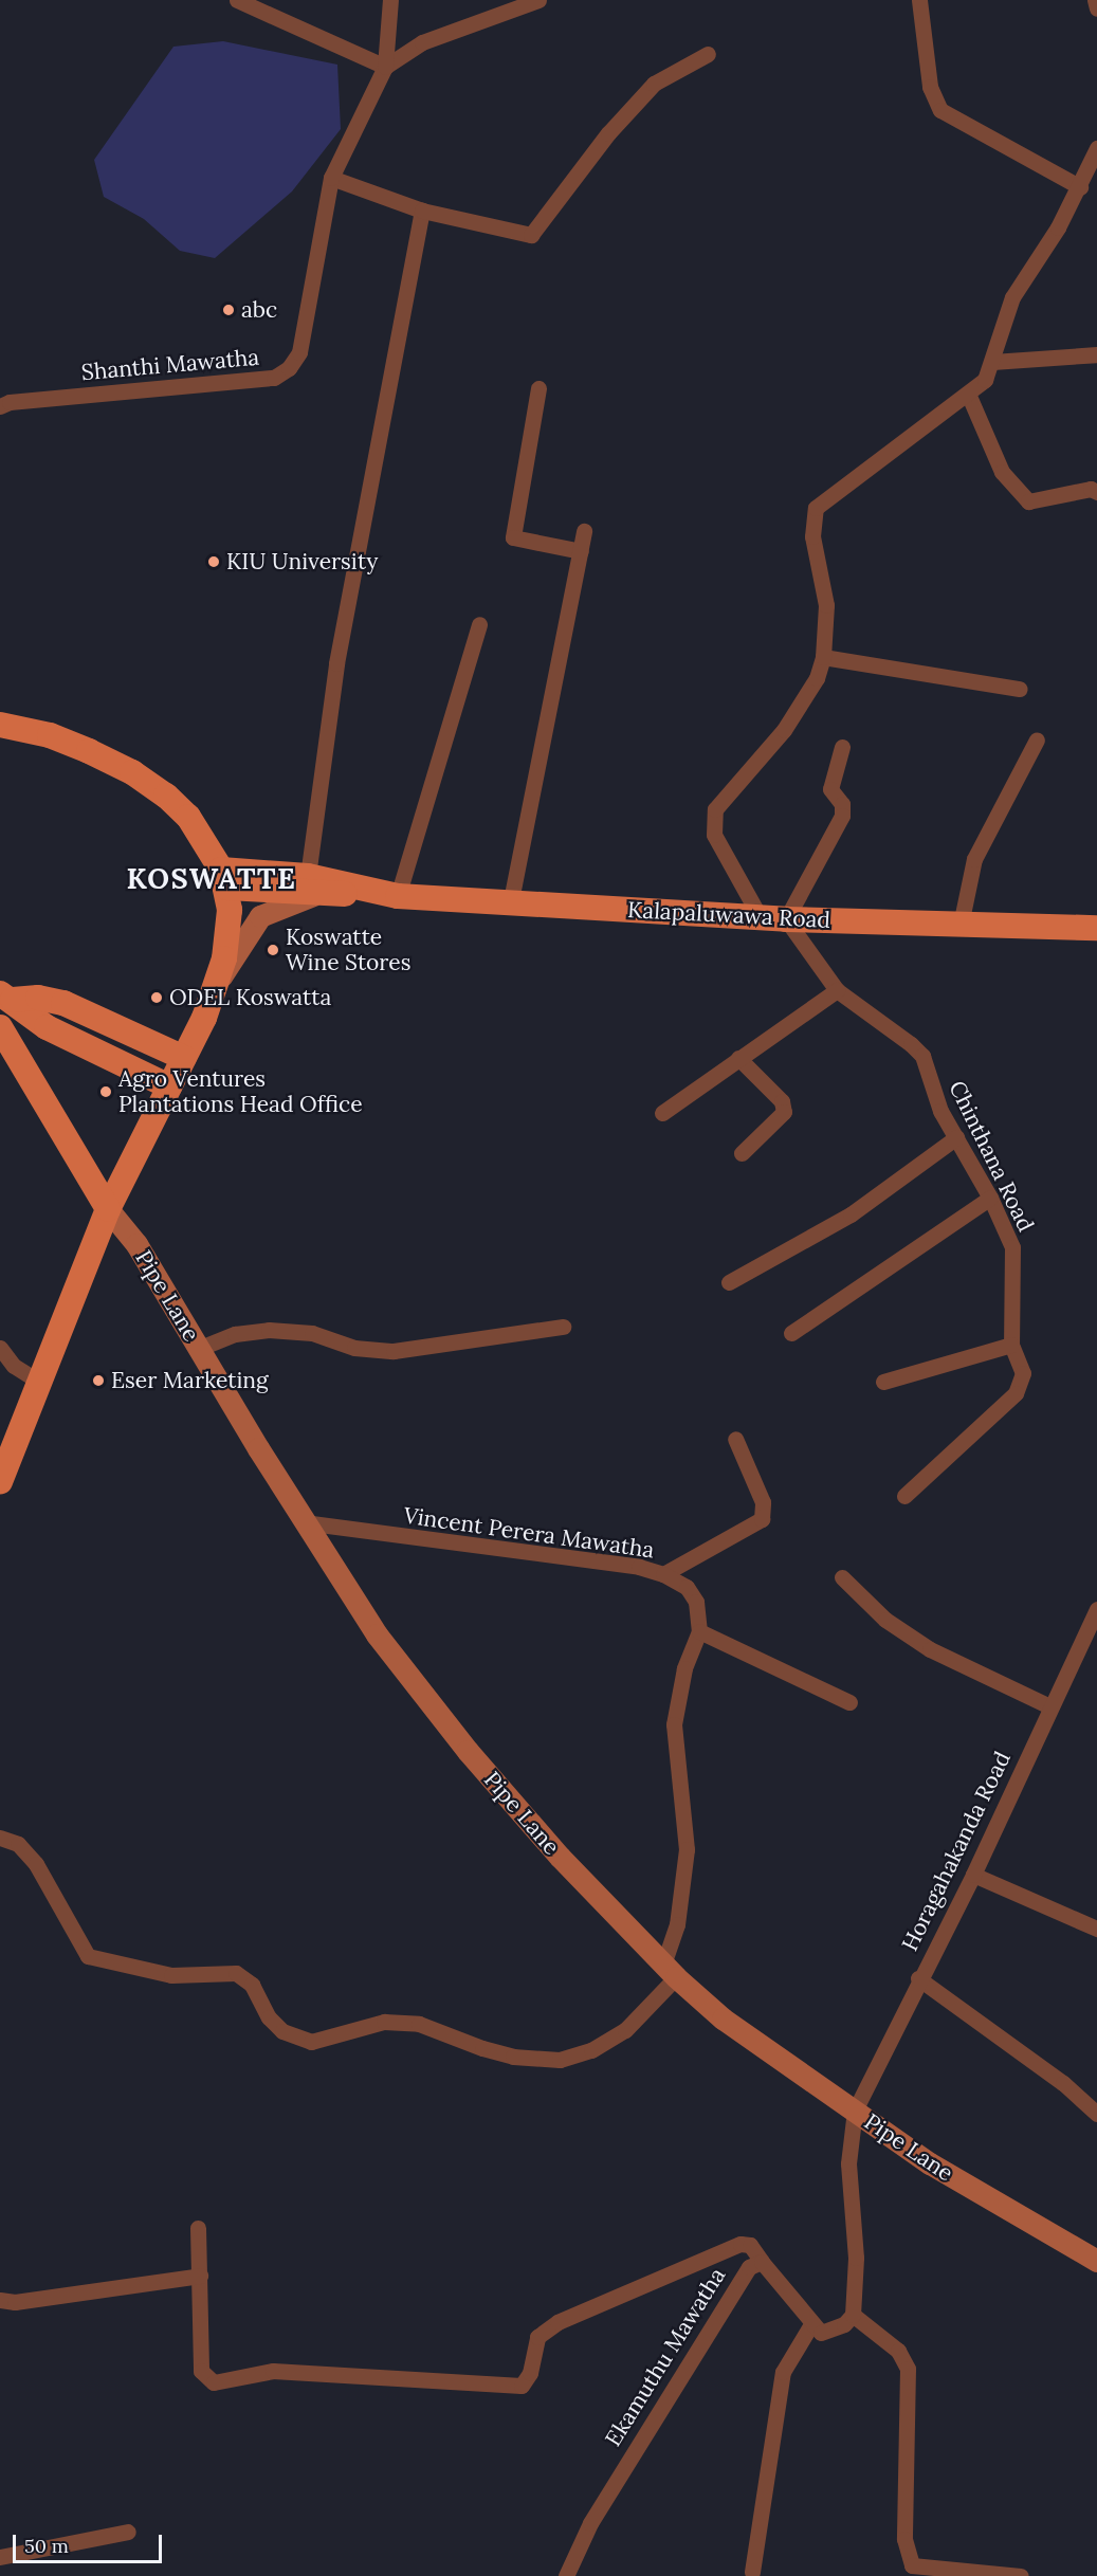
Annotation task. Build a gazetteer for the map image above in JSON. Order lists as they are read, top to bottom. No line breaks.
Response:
{"streets":{"main road":["Kalapaluwawa Road"],"street":["Shanthi Mawatha","Chinthana Road","Pipe Lane","Vincent Perera Mawatha","Horagahakanda Road","Ekamuthu Mawatha"]},"crossings":[["Kalapaluwawa Road","Chinthana Road"],["Pipe Lane","Vincent Perera Mawatha"],["Pipe Lane","Horagahakanda Road"]],"districts":["KOSWATTE"],"places":["abc","KIU University","Koswatte Wine Stores","ODEL Koswatta","Agro Ventures Plantations Head Office","Eser Marketing"],"scale_bar":"50 m"}
